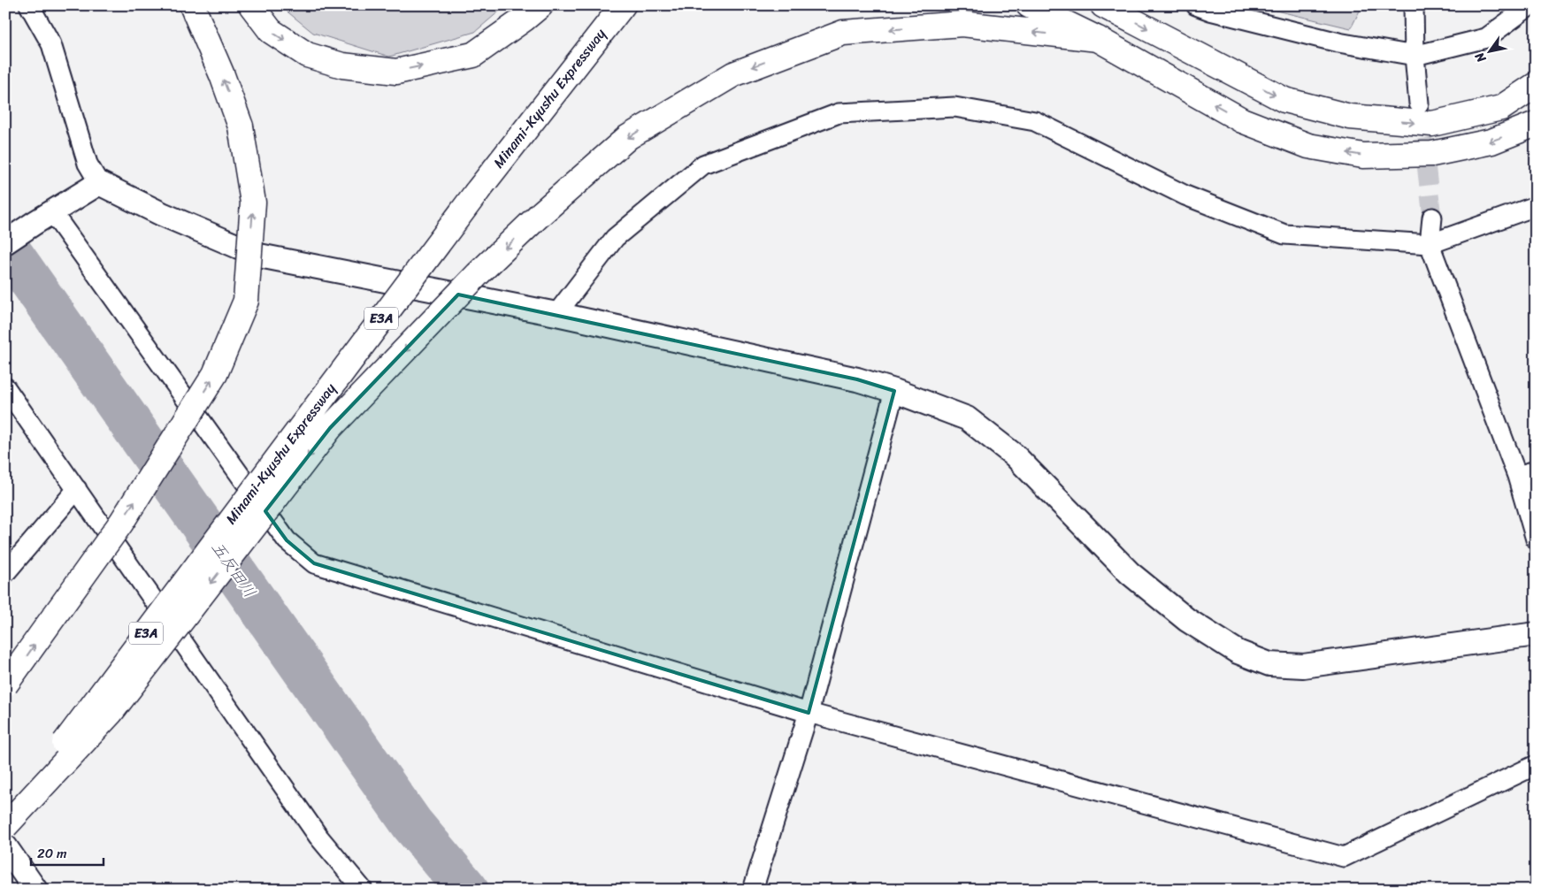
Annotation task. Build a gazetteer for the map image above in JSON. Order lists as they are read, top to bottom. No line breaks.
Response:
{"streets":{"highway":["Minami-Kyushu Expressway","E3A"]},"water":["五反田川"],"scale_bar":"20 m","north":"bottom left"}
